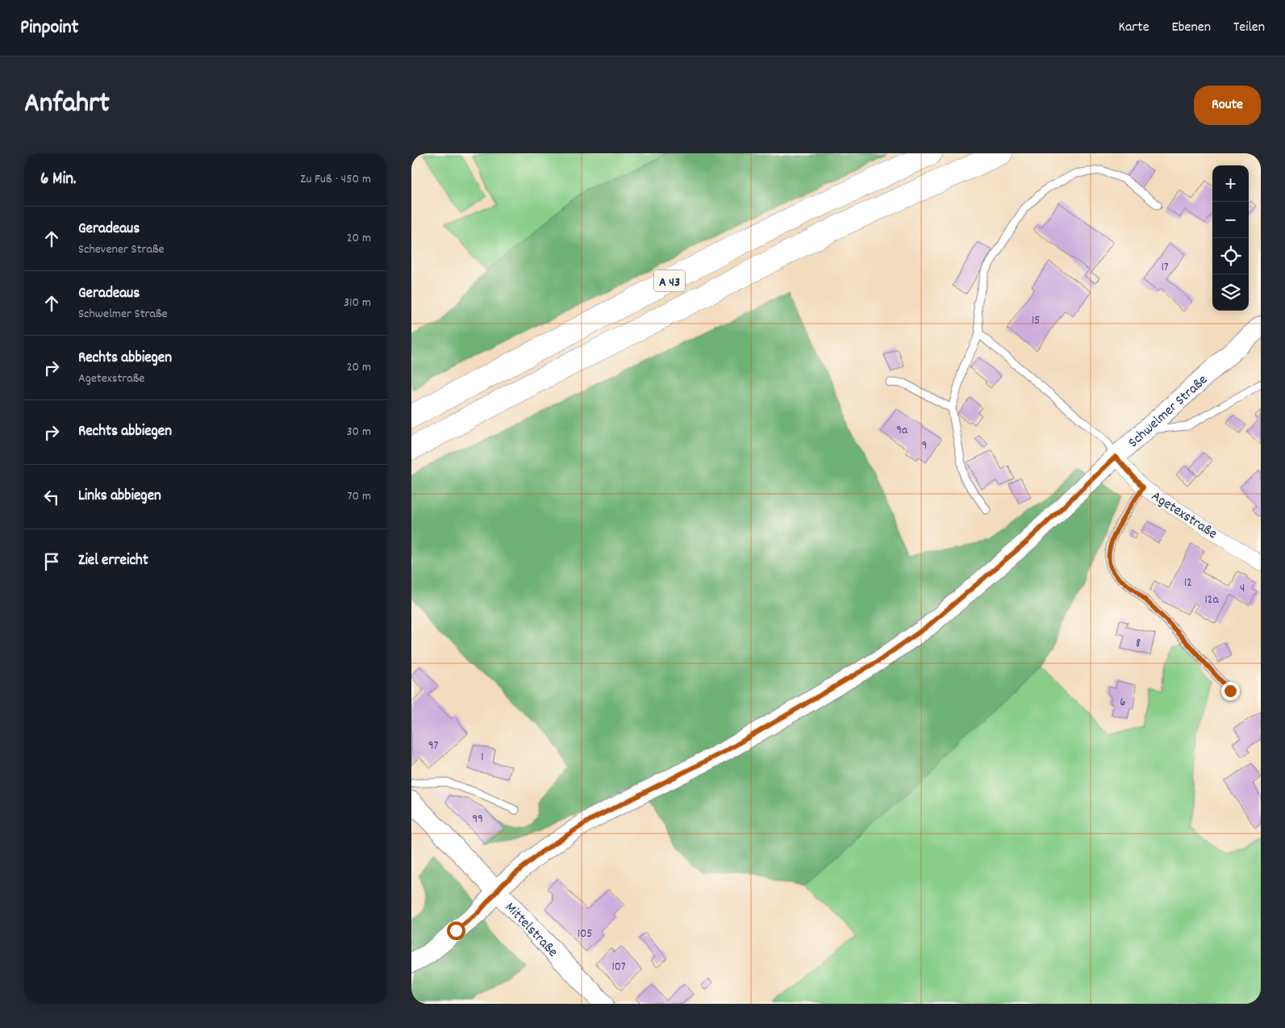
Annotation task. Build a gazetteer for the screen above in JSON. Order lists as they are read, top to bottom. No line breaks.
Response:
{"streets":{"highway":["A 43"],"main road":["Schwelmer Straße","Mittelstraße"],"street":["Agetexstraße"]},"crossings":[["Schwelmer Straße","Agetexstraße"],["Schwelmer Straße","Mittelstraße"]],"house_numbers":["17","15","9a","9","12","4","12a","8","6","97","1","99","105","107"],"page":{"header":"Pinpoint","nav":["Karte","Ebenen","Teilen"],"title":"Anfahrt","buttons":"Route","heading":["6 Min.","Zu Fuß · 450 m"],"map_buttons":["+","−"],"list":[["Geradeaus","Schevener Straße","20 m"],["Geradeaus","Schwelmer Straße","310 m"],["Rechts abbiegen","Agetexstraße","20 m"],["Rechts abbiegen","30 m"],["Links abbiegen","70 m"],"Ziel erreicht"]}}
